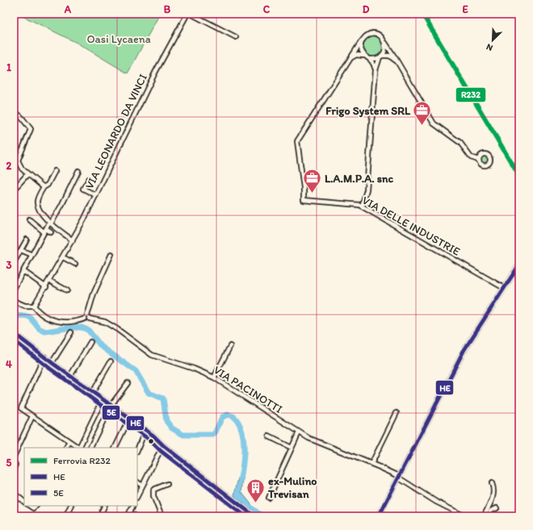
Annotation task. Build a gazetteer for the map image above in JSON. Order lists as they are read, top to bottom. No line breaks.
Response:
{"streets":{"street":["VIA LEONARDO DA VINCI","VIA DELLE INDUSTRIE","VIA PACINOTTI"]},"crossings":[["VIA LEONARDO DA VINCI","VIA PACINOTTI"]],"parks":["Oasi Lycaena"],"places":{"office":["Frigo System SRL","L.A.M.P.A. snc"],"building":["ex-Mulino Trevisan"]},"lines":["rail line R232","transit line HE","transit line 5E"],"legend":["Ferrovia R232","HE","5E"],"north":"bottom left","grid":{"columns":["A","B","C","D","E"],"rows":["1","2","3","4","5"]}}
